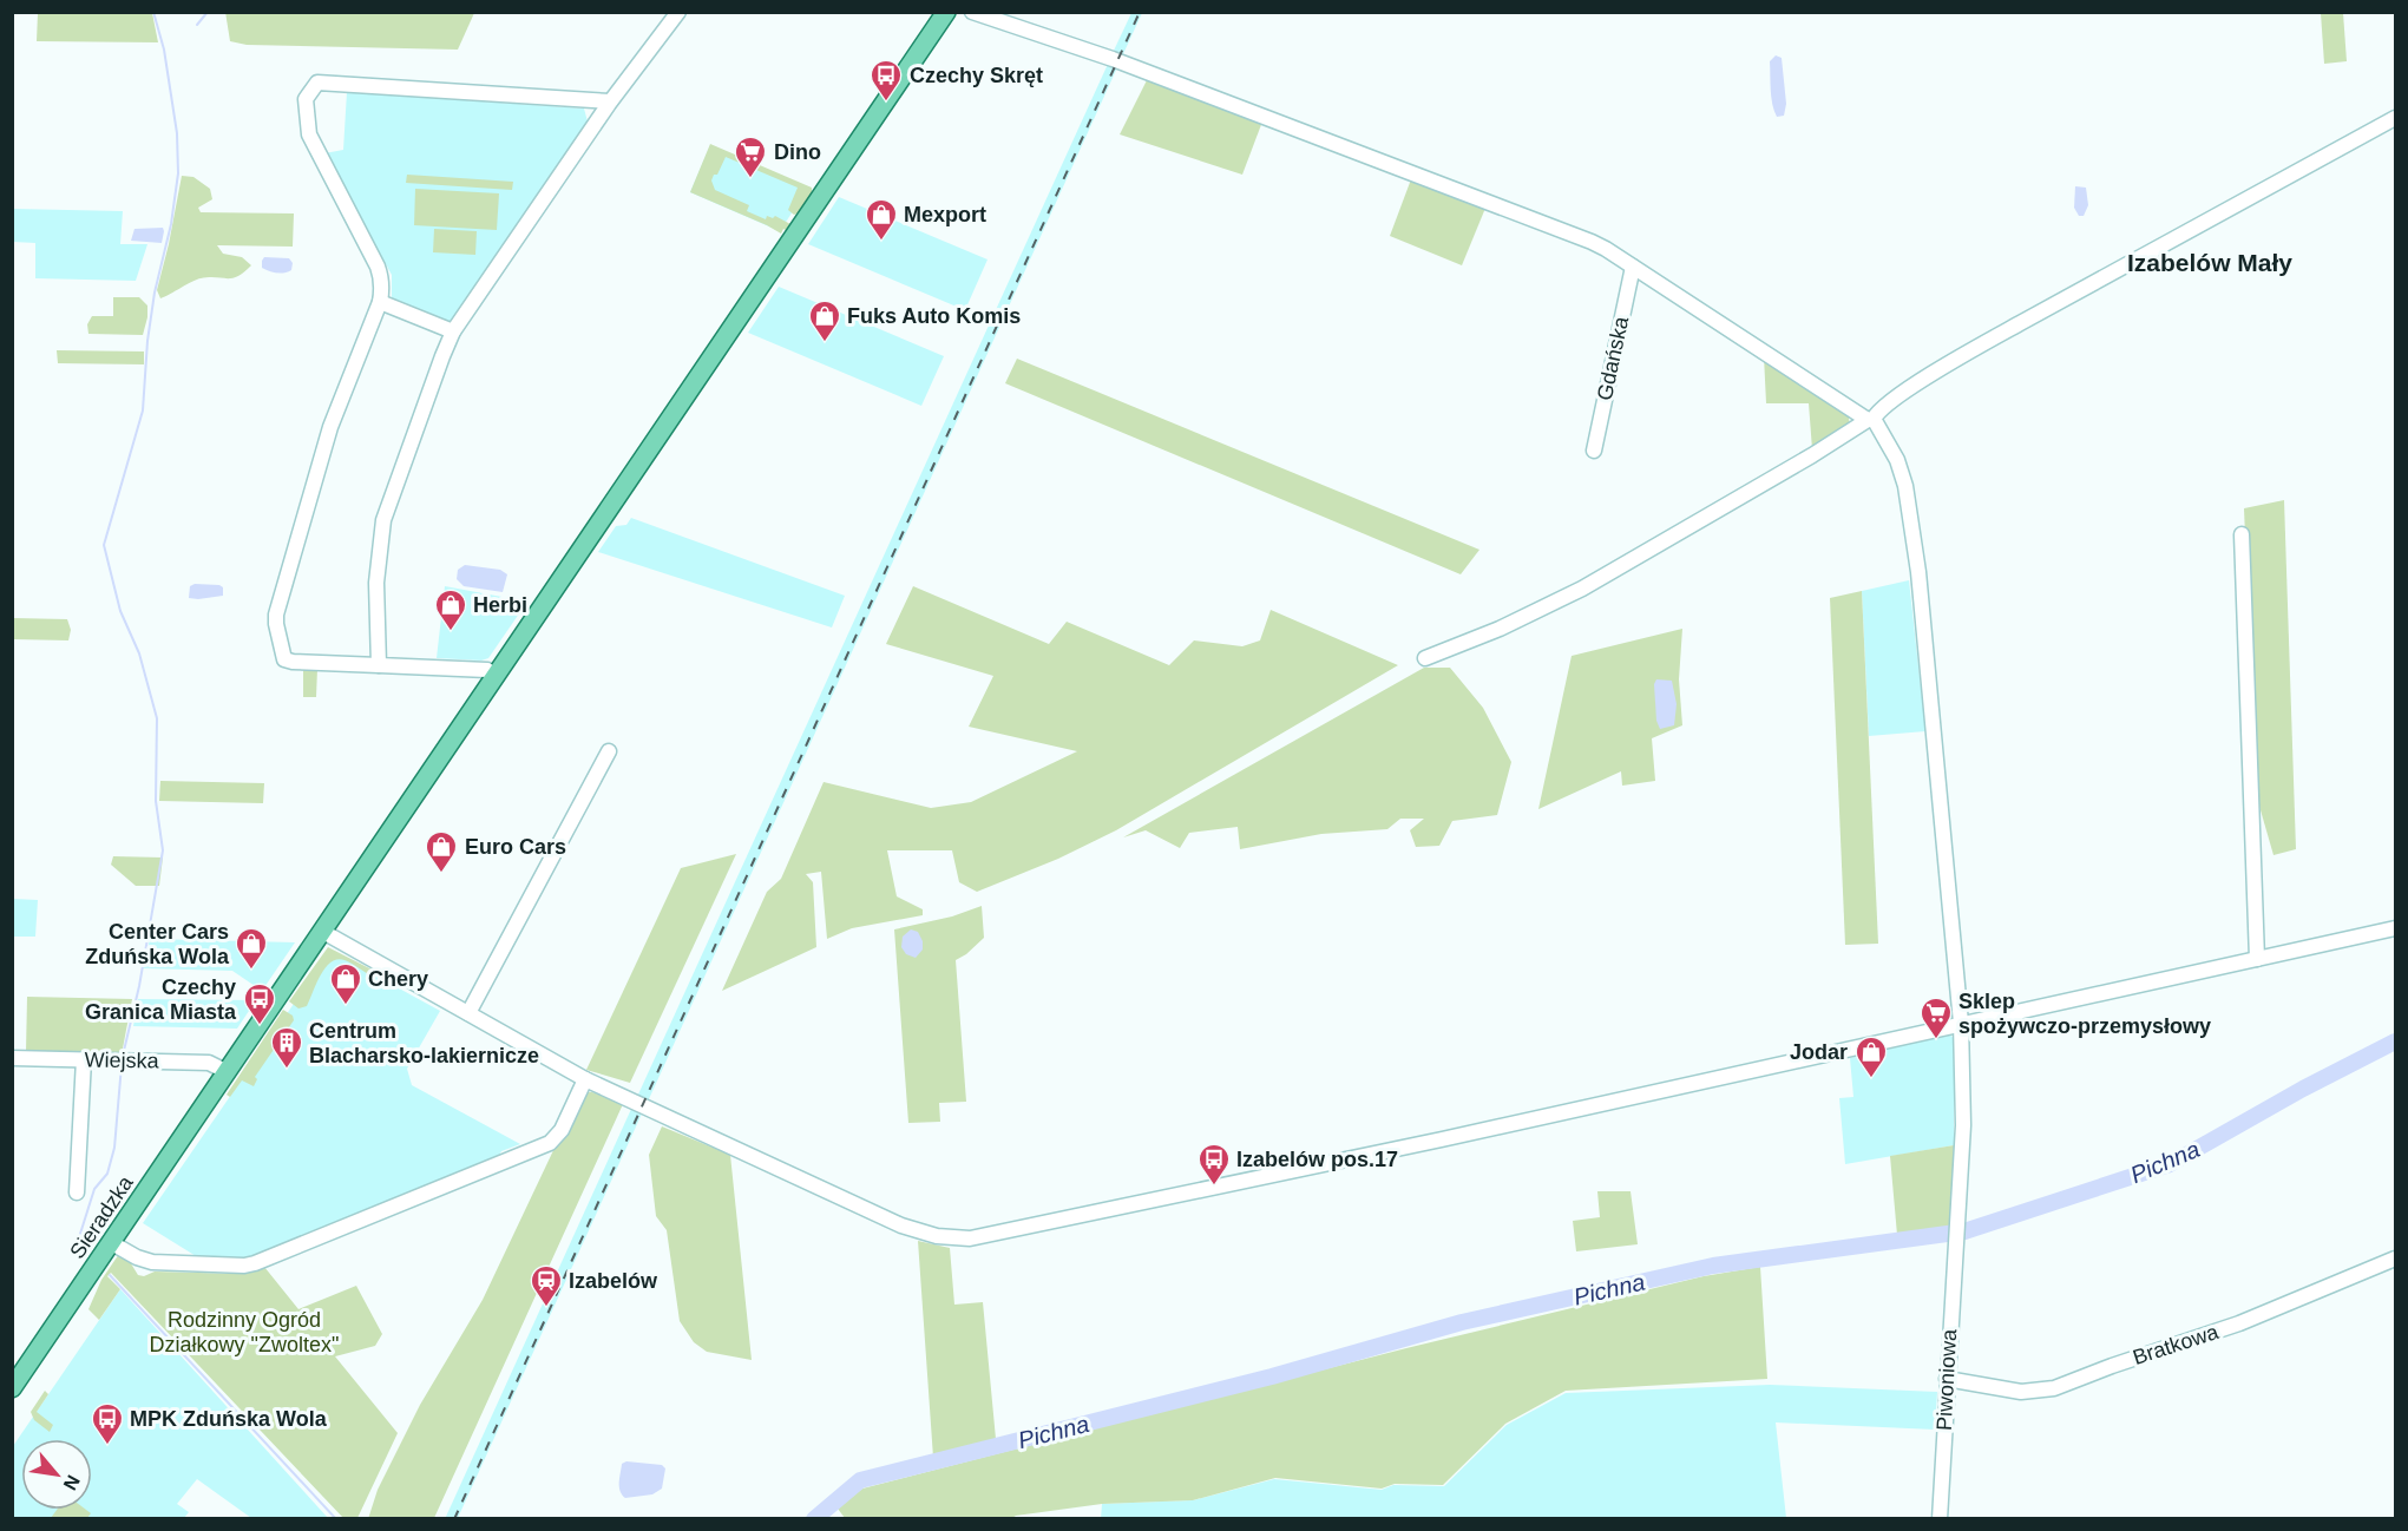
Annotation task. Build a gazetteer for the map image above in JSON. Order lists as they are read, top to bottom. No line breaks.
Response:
{"streets":{"main road":["Sieradzka"],"street":["Gdańska","Wiejska","Bratkowa","Piwoniowa"]},"crossings":[["Wiejska","Sieradzka"],["Bratkowa","Piwoniowa"]],"districts":["Izabelów Mały"],"water":["Pichna"],"parks":["Rodzinny Ogród Działkowy \"Zwoltex\""],"places":{"bus stop":["Czechy Skręt","Czechy Granica Miasta","Izabelów pos.17","MPK Zduńska Wola"],"supermarket":["Dino","Sklep spożywczo-przemysłowy"],"shop":["Mexport","Fuks Auto Komis","Herbi","Euro Cars","Center Cars Zduńska Wola","Chery","Jodar"],"building":["Centrum Blacharsko-lakiernicze"],"station":["Izabelów"]},"north":"bottom right"}
